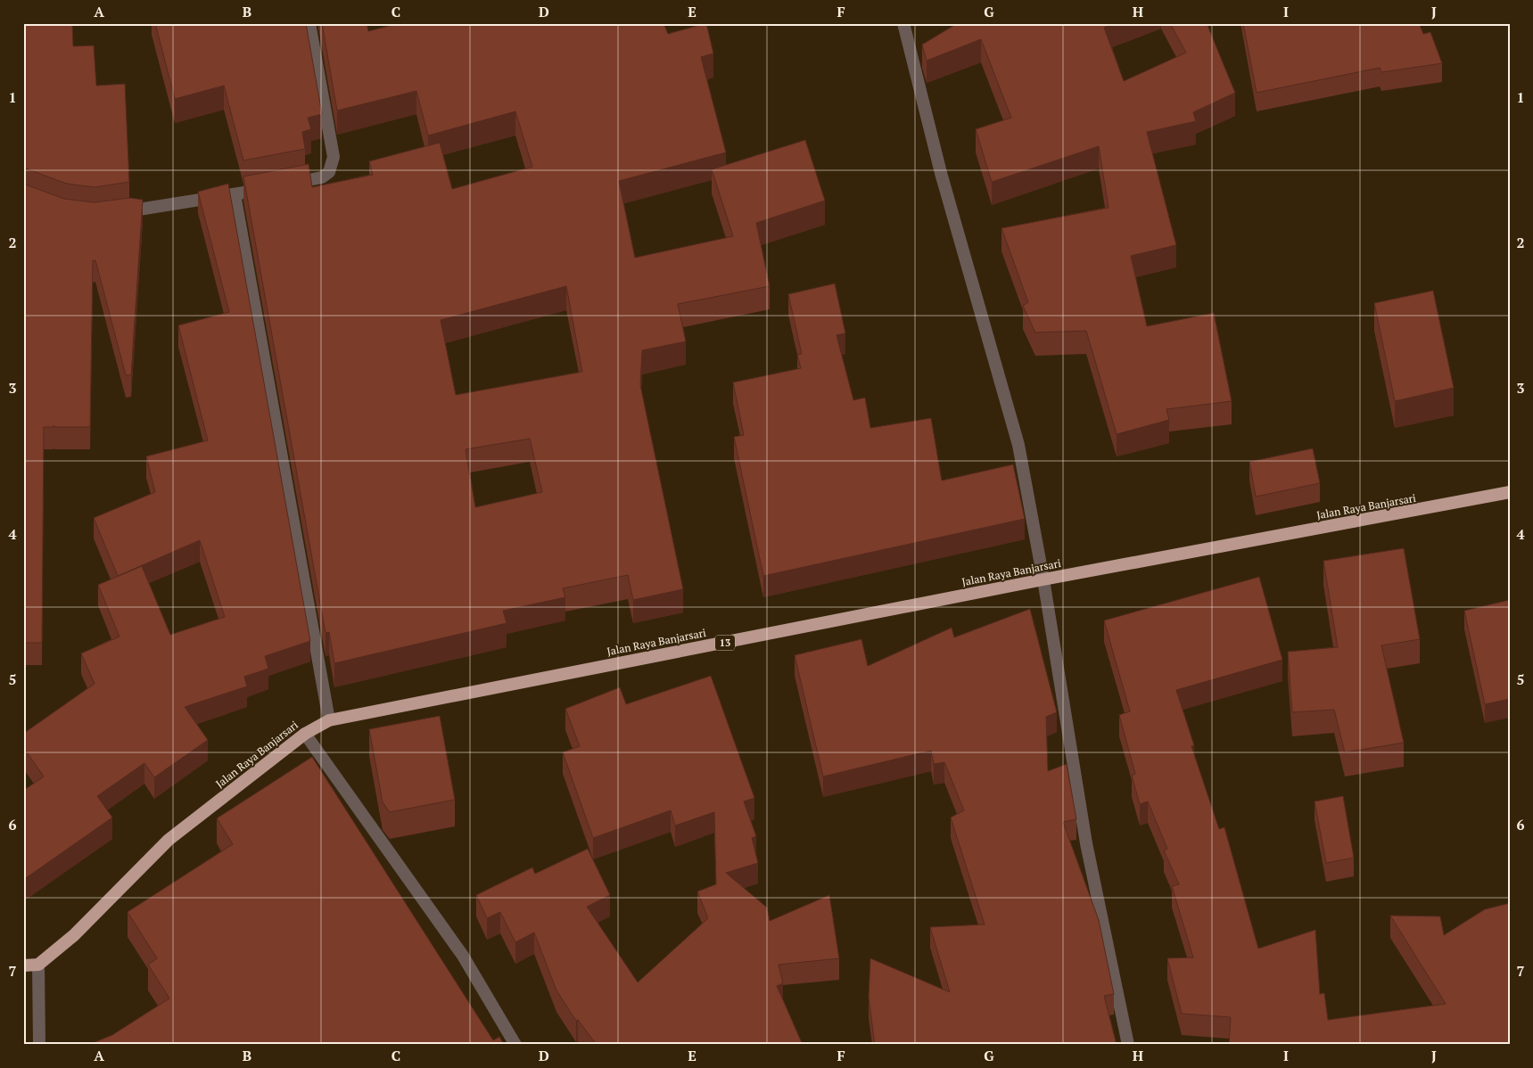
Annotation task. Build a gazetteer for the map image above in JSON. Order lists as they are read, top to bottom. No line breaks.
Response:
{"streets":{"highway":["Jalan Raya Banjarsari","13"]},"grid":{"columns":["A","B","C","D","E","F","G","H","I","J"],"rows":["1","2","3","4","5","6","7"]}}
